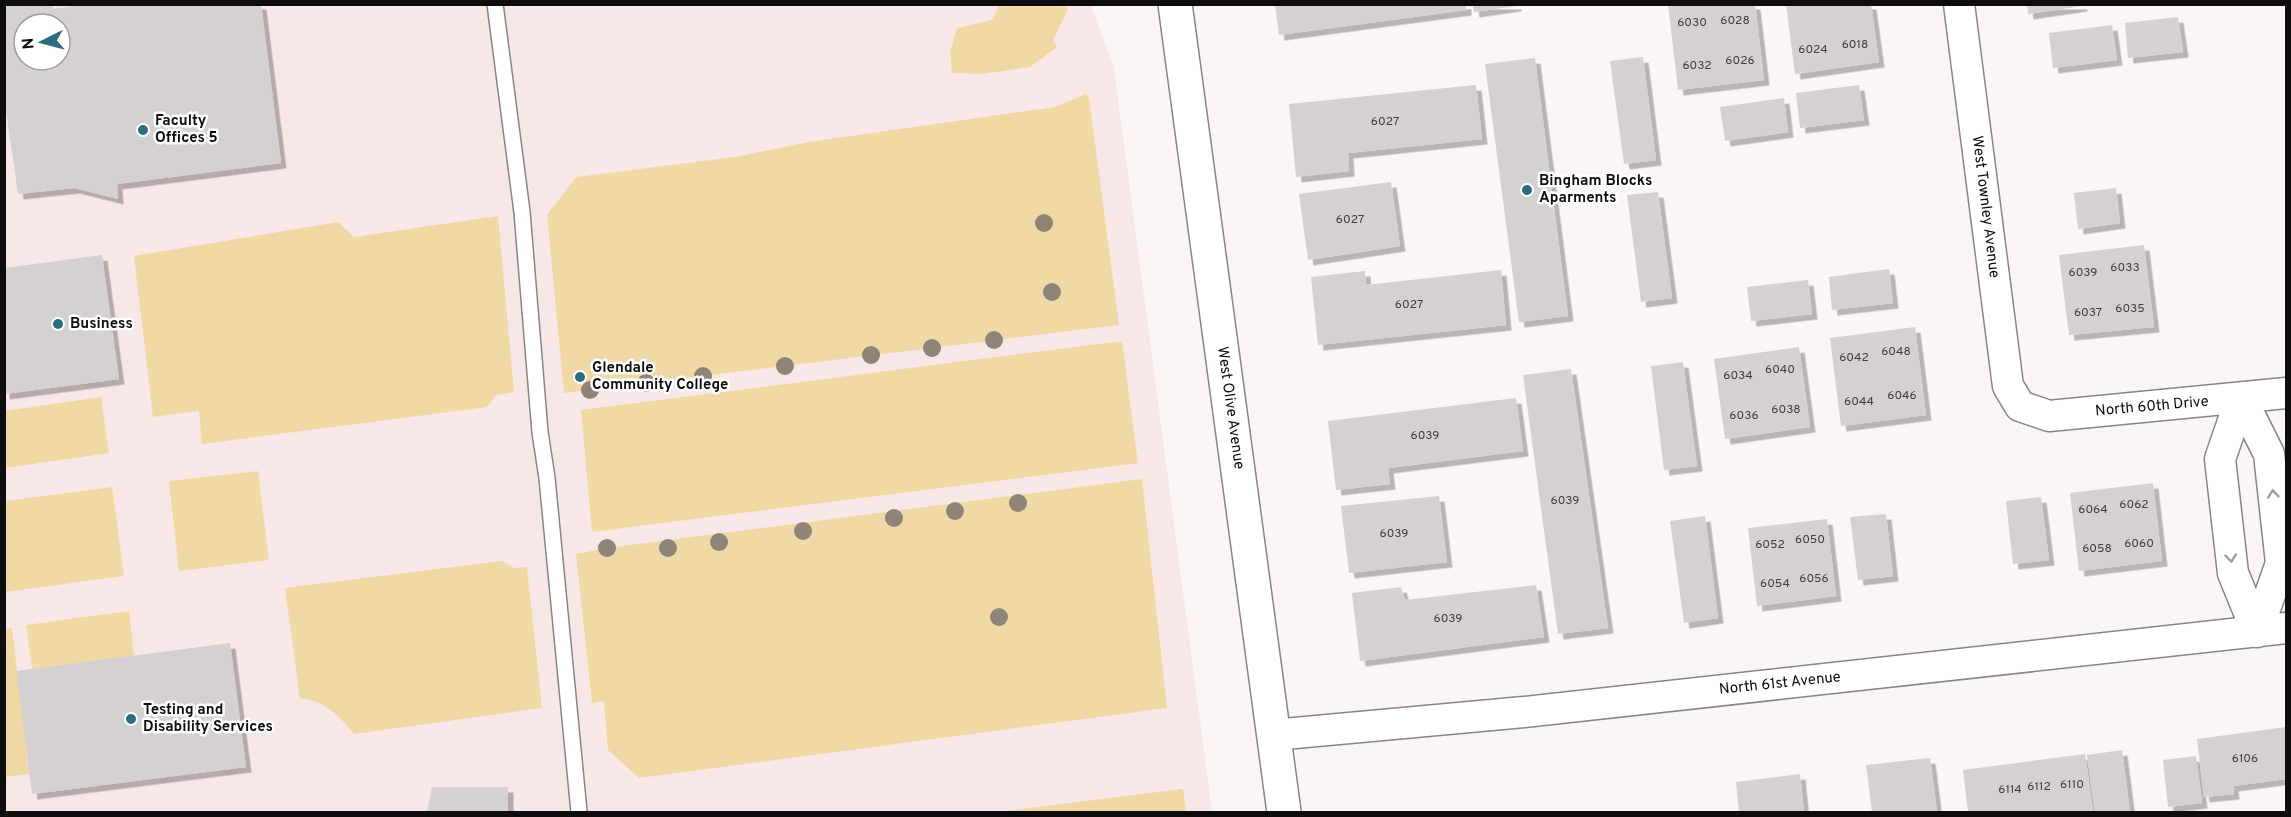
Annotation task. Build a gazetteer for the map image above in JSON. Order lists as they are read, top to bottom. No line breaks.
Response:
{"streets":{"main road":["West Olive Avenue"],"street":["West Townley Avenue","North 60th Drive","North 61st Avenue"]},"crossings":[["West Townley Avenue","North 60th Drive"],["West Olive Avenue","North 61st Avenue"]],"places":["Faculty Offices 5","Bingham Blocks Aparments","Business","Glendale Community College","Testing and Disability Services"],"house_numbers":["6028","6030","6018","6024","6026","6032","6027","6027","6033","6039","6027","6035","6037","6048","6042","6040","6034","6046","6044","6038","6036","6039","6039","6062","6064","6039","6050","6060","6052","6058","6056","6054","6039","6106","6110","6112","6114"],"north":"left"}
